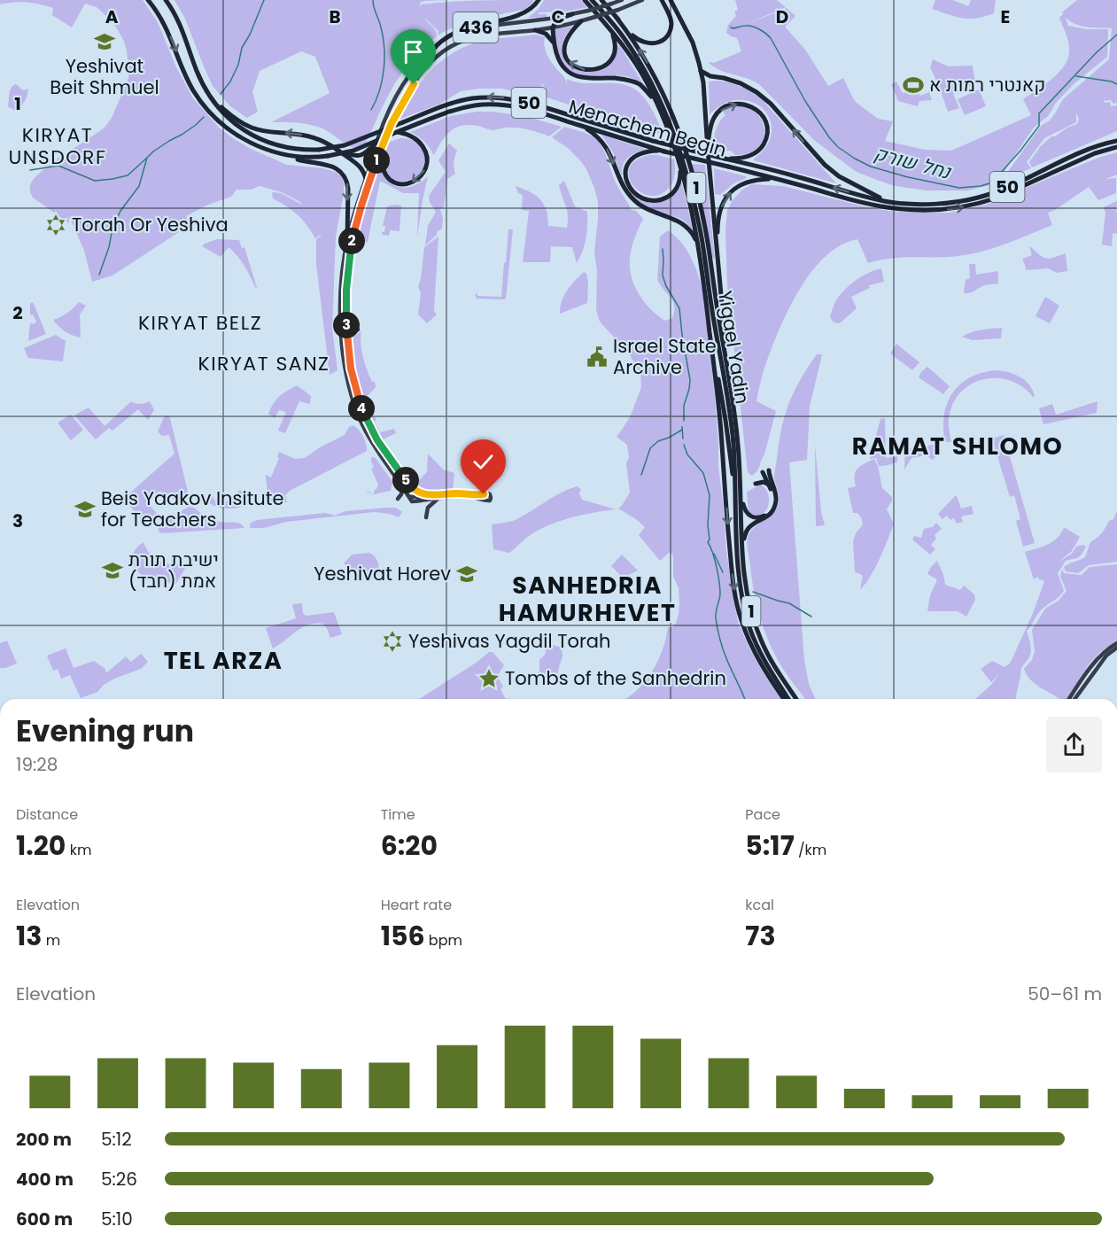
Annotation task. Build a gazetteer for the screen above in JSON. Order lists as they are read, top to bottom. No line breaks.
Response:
{"streets":{"highway":["50","Menachem Begin","1","Yigael Yadin"],"main road":["436"]},"crossings":[["1","Yigael Yadin"]],"districts":["KIRYAT UNSDORF","KIRYAT BELZ","KIRYAT SANZ","RAMAT SHLOMO","SANHEDRIA HAMURHEVET","TEL ARZA"],"water":["נחל שורק"],"places":{"school or university":["Yeshivat Beit Shmuel","Beis Yaakov Insitute for Teachers","ישיבת תורת אמת (חבד)","Yeshivat Horev"],"sports":["קאנטרי רמות א"],"synagogue":["Torah Or Yeshiva","Yeshivas Yagdil Torah"],"public building":["Israel State Archive"],"place":["Tombs of the Sanhedrin"]},"page":{"pins":["1","2","3","4","5"],"heading":["Evening run","19:28"],"stats":[["Distance","1.20 km"],["Time","6:20"],["Pace","5:17 /km"],["Elevation","13 m"],["Heart rate","156 bpm"],["kcal","73"]],"chart":["Elevation","50–61 m"],"list":[{"name":"200 m","note":"5:12"},{"name":"400 m","note":"5:26"},{"name":"600 m","note":"5:10"}]},"grid":{"columns":["A","B","C","D","E"],"rows":["1","2","3"]}}
